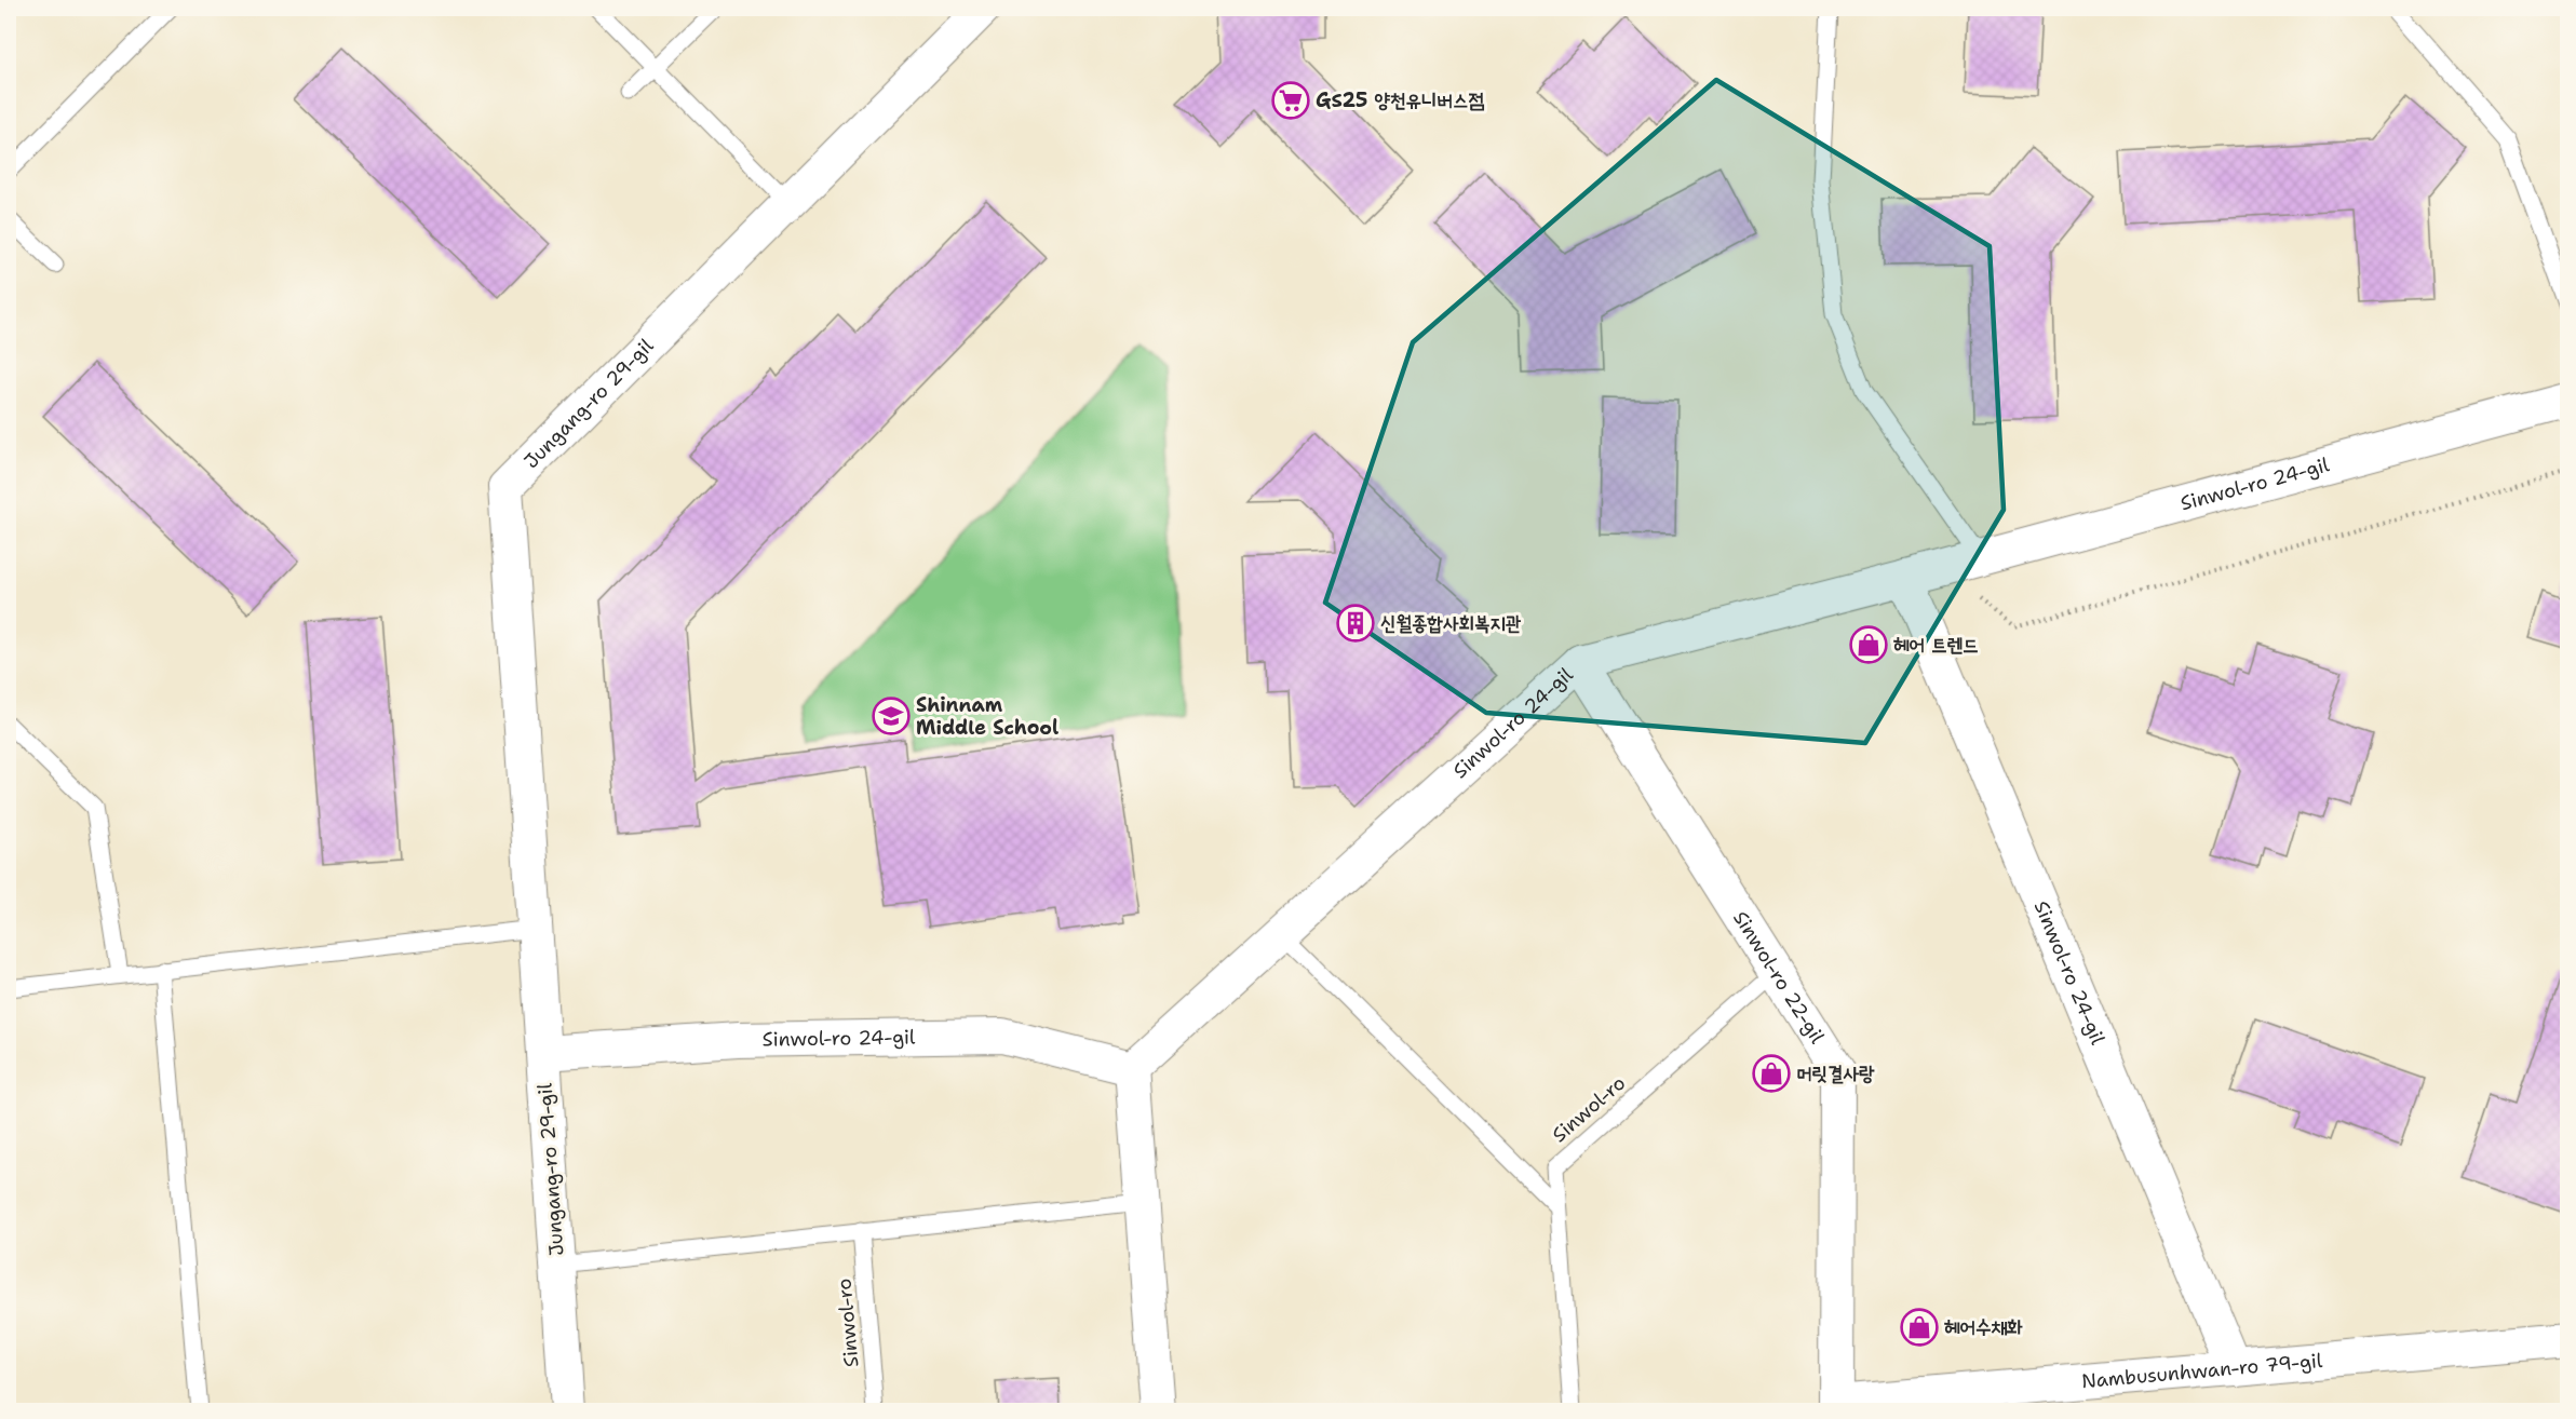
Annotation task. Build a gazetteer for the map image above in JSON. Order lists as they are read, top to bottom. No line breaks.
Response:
{"streets":{"street":["Jungang-ro 29-gil","Sinwol-ro 24-gil","Sinwol-ro 22-gil","Nambusunhwan-ro 79-gil"],"lane":["Sinwol-ro"]},"crossings":[["Jungang-ro 29-gil","Sinwol-ro 24-gil"],["Sinwol-ro 24-gil","Sinwol-ro 22-gil"],["Sinwol-ro 24-gil","Nambusunhwan-ro 79-gil"],["Sinwol-ro 22-gil","Sinwol-ro"],["Sinwol-ro 22-gil","Nambusunhwan-ro 79-gil"]],"places":{"supermarket":["GS25 양천유니버스점"],"building":["신월종합사회복지관"],"shop":["헤어 트렌드","머릿결사랑","헤어수채화"],"school or university":["Shinnam Middle School"]}}
